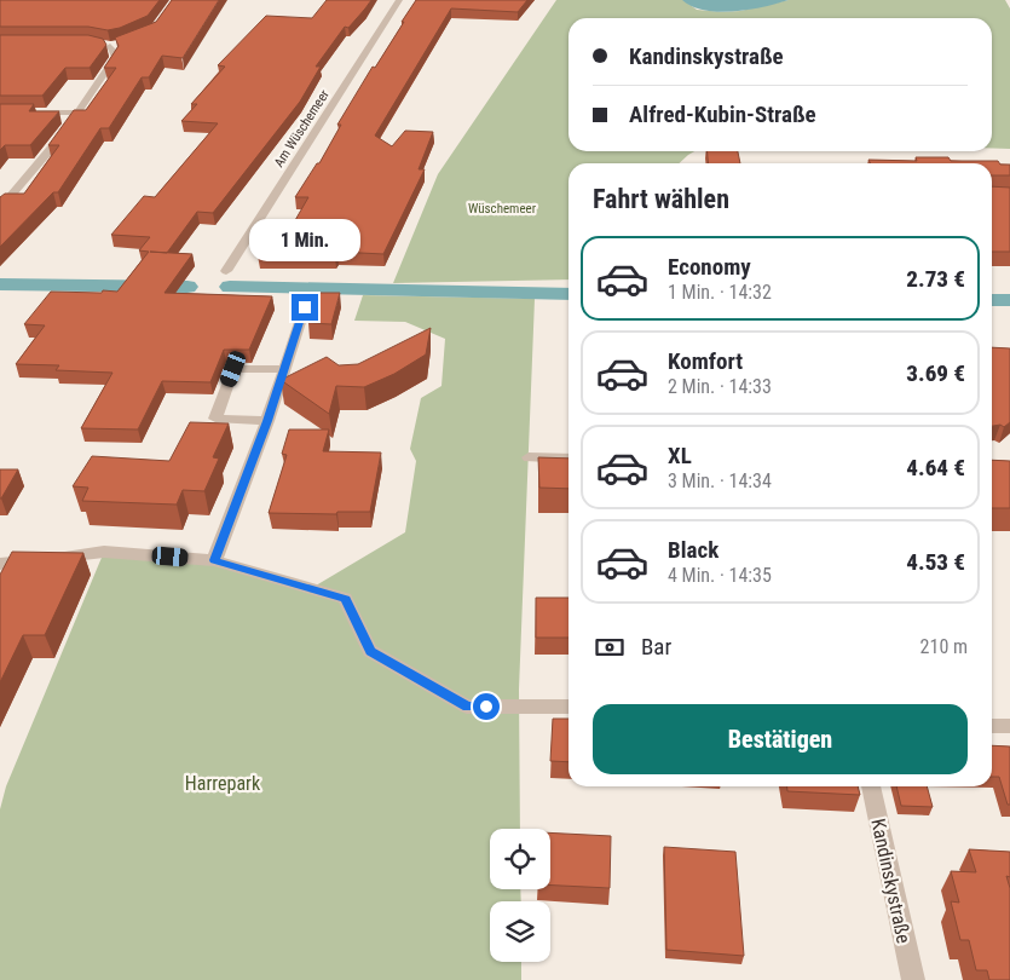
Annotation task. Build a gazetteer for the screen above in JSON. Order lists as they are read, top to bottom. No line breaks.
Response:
{"streets":{"street":["Am Wüschemeer","Kandinskystraße"]},"parks":["Wüschemeer","Harrepark"],"page":{"banner":["Kandinskystraße","Alfred-Kubin-Straße"],"heading":"Fahrt wählen","bubble":"1 Min.","list":[{"name":"Economy","note":"1 Min. · 14:32","value":"2.73 €"},{"name":"Komfort","note":"2 Min. · 14:33","value":"3.69 €"},{"name":"XL","note":"3 Min. · 14:34","value":"4.64 €"},{"name":"Black","note":"4 Min. · 14:35","value":"4.53 €"}],"pay":["Bar","210 m"],"buttons":"Bestätigen"}}
